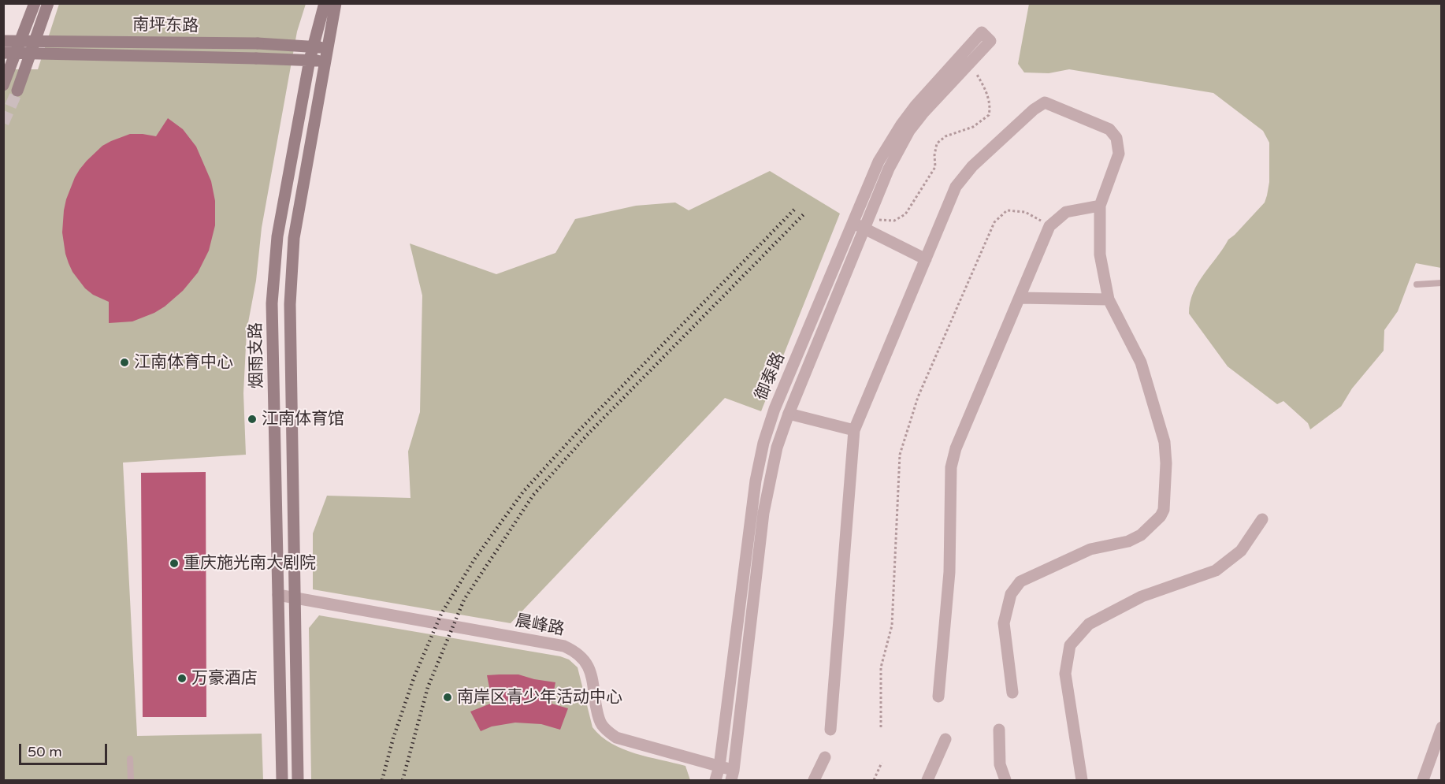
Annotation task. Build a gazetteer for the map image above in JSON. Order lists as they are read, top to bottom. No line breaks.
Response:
{"streets":{"main road":["南坪东路","烟雨支路"],"street":["御泰路","晨峰路"]},"crossings":[["南坪东路","烟雨支路"],["烟雨支路","晨峰路"],["御泰路","晨峰路"]],"places":["江南体育中心","江南体育馆","重庆施光南大剧院","万豪酒店","南岸区青少年活动中心"],"scale_bar":"50 m"}
